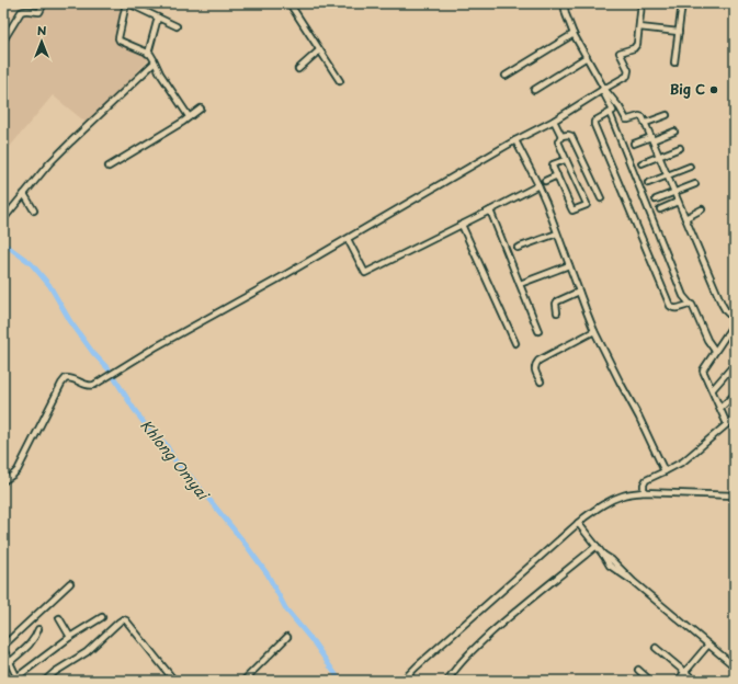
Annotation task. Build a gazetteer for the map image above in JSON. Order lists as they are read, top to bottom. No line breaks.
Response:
{"water":["Khlong Omyai"],"places":["Big C"],"north":"top"}
